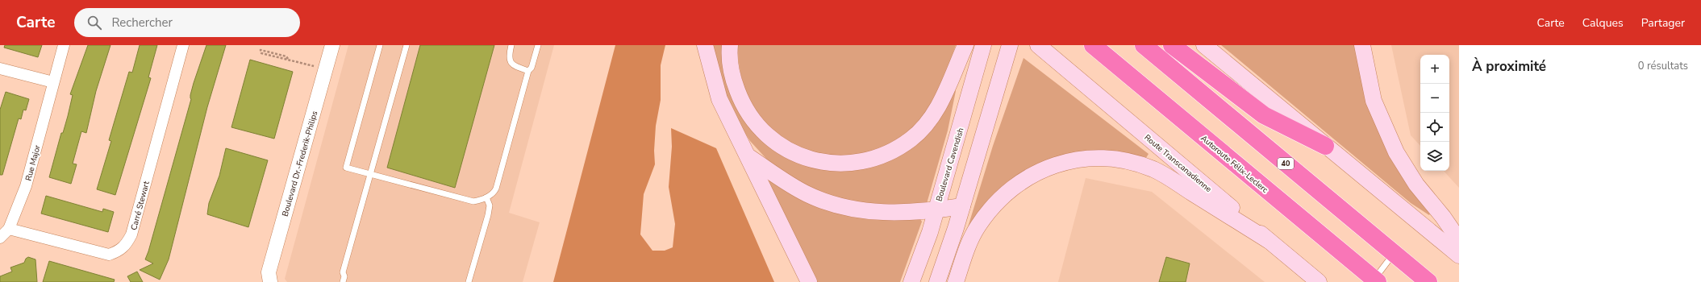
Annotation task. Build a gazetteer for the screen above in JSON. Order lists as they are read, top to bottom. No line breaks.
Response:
{"streets":{"highway":["Autoroute Félix-Leclerc","40"],"main road":["Route Transcanadienne","Boulevard Cavendish"],"street":["Rue Major","Boulevard Dr.-Frederik-Philips","Carré Stewart"]},"crossings":[["Rue Major","Carré Stewart"]],"page":{"header":"Carte","search":"Rechercher","nav":["Carte","Calques","Partager"],"heading":["À proximité","0 résultats"],"map_buttons":["+","−"]}}
